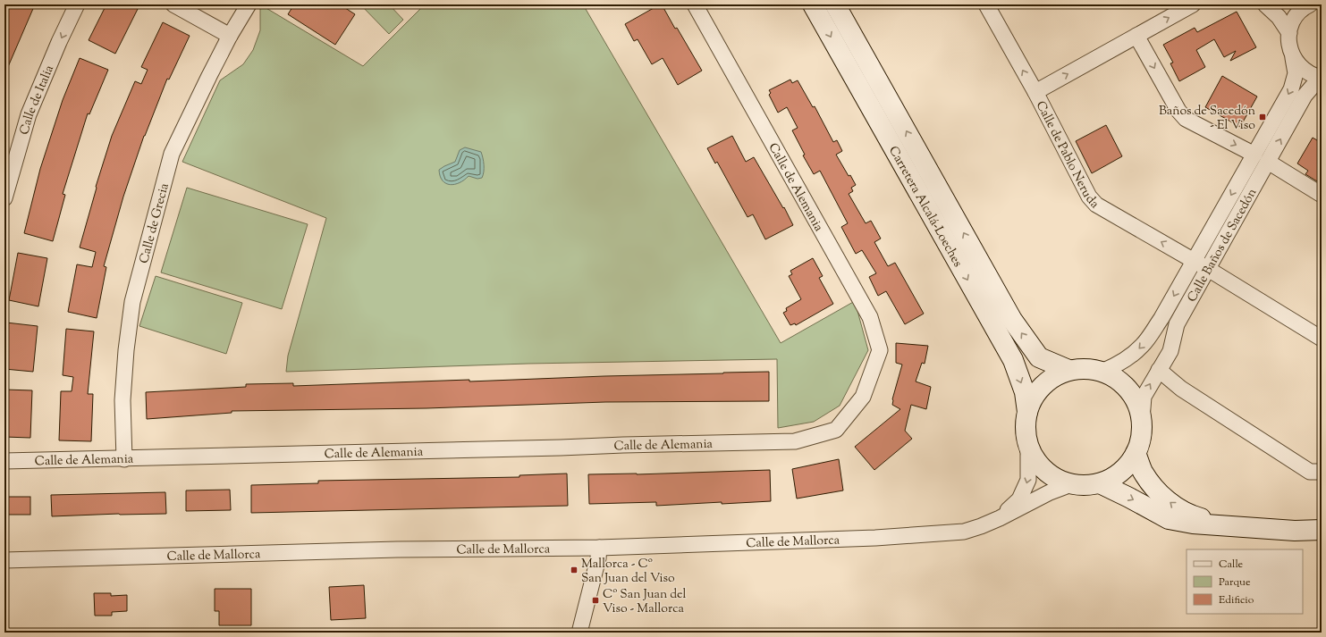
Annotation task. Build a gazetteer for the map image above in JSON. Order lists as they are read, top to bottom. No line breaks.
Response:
{"streets":{"main road":["Carretera Alcalá-Loeches"],"street":["Calle de Italia","Calle de Pablo Neruda","Calle de Alemania","Calle de Grecia","Calle Baños de Sacedón","Calle de Mallorca"]},"crossings":[["Calle de Pablo Neruda","Calle Baños de Sacedón"],["Calle de Alemania","Calle de Grecia"],["Carretera Alcalá-Loeches","Calle Baños de Sacedón"],["Carretera Alcalá-Loeches","Calle de Mallorca"],["Calle Baños de Sacedón","Calle de Mallorca"]],"one_way":["Calle de Italia"],"places":{"transit":["Baños de Sacedón - El Viso","Mallorca - Cº San Juan del Viso","Cº San Juan del Viso - Mallorca"]},"legend":["Calle","Parque","Edificio"]}
